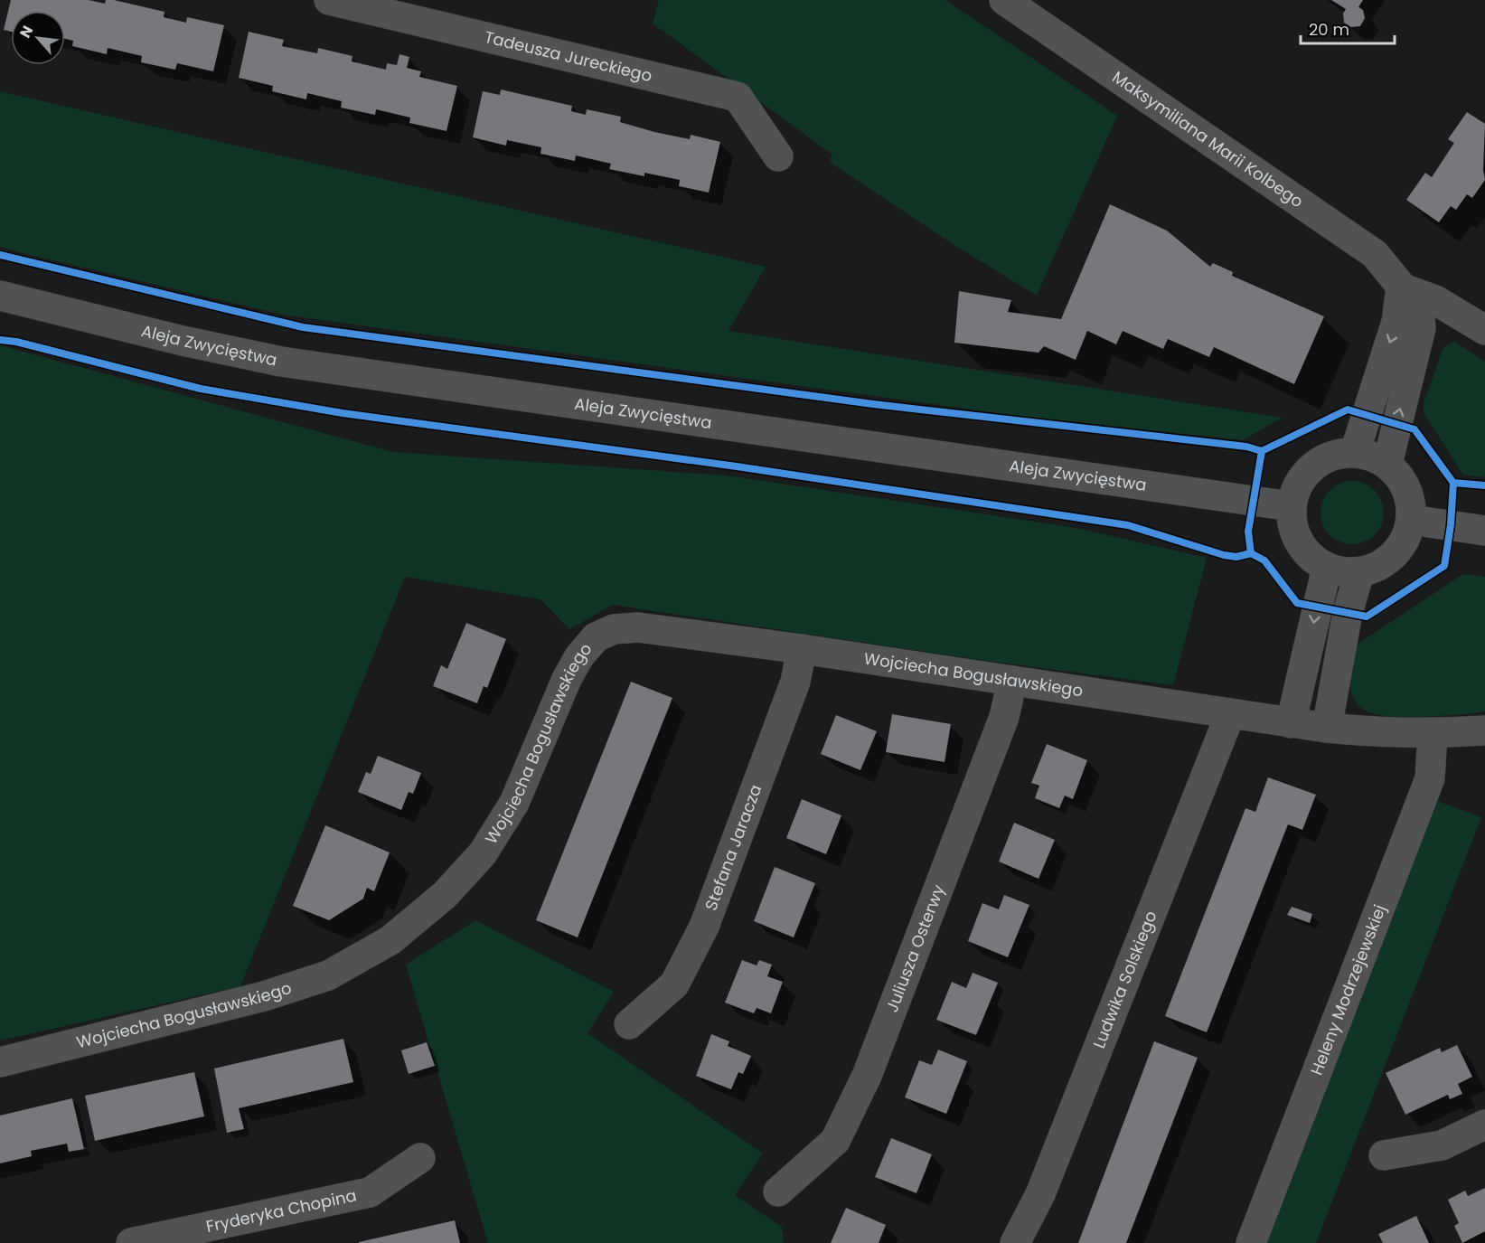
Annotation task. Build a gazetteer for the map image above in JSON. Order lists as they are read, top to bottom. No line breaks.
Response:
{"streets":{"street":["Tadeusza Jureckiego","Maksymiliana Marii Kolbego","Aleja Zwycięstwa","Wojciecha Bogusławskiego","Stefana Jaracza","Juliusza Osterwy","Ludwika Solskiego","Heleny Modrzejewskiej","Fryderyka Chopina"]},"crossings":[["Maksymiliana Marii Kolbego","Aleja Zwycięstwa"],["Wojciecha Bogusławskiego","Stefana Jaracza"],["Wojciecha Bogusławskiego","Juliusza Osterwy"],["Wojciecha Bogusławskiego","Ludwika Solskiego"],["Wojciecha Bogusławskiego","Heleny Modrzejewskiej"]],"scale_bar":"20 m","north":"top left"}
